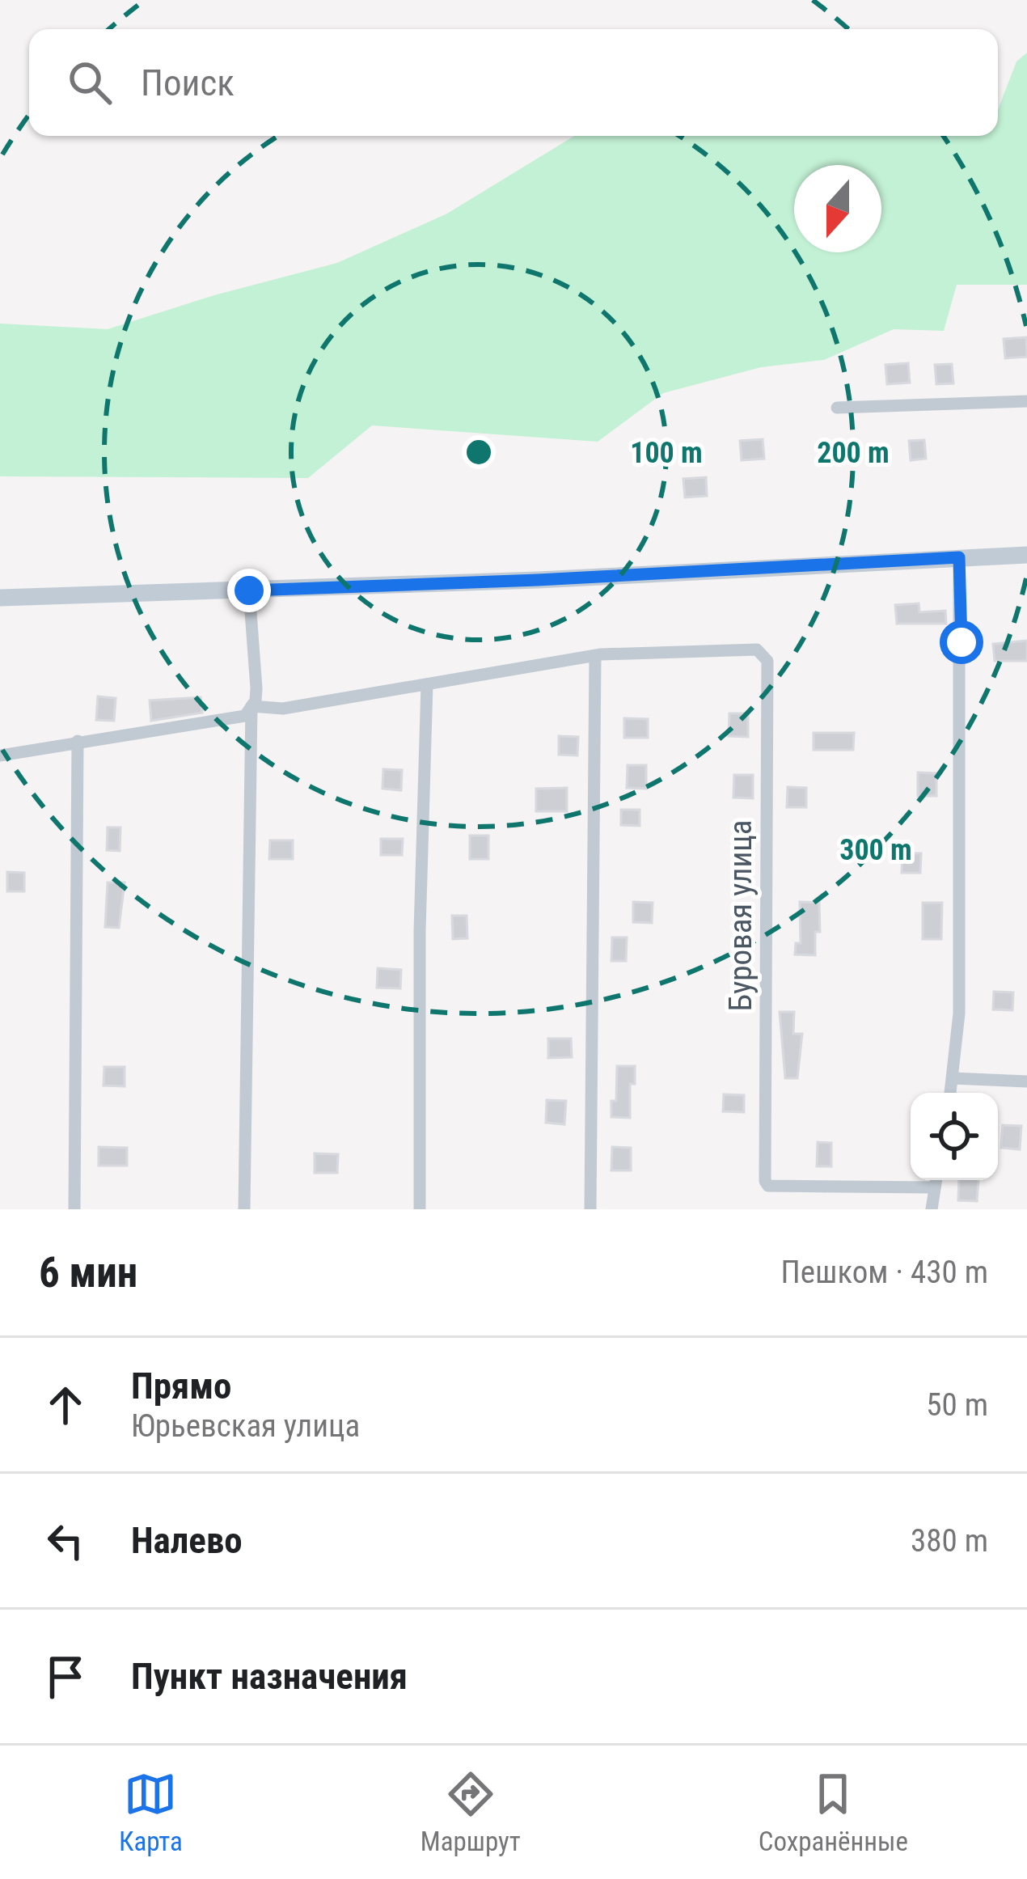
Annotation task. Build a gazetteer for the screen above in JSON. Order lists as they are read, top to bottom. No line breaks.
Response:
{"streets":{"street":["Буровая улица"]},"north":"bottom","page":{"search":"Поиск","heading":["6 мин","Пешком · 430 m"],"list":[["Прямо","Юрьевская улица","50 m"],["Налево","380 m"],"Пункт назначения"],"nav":["Карта","Маршрут","Сохранённые"]},"rings":["100 m","200 m","300 m"]}
